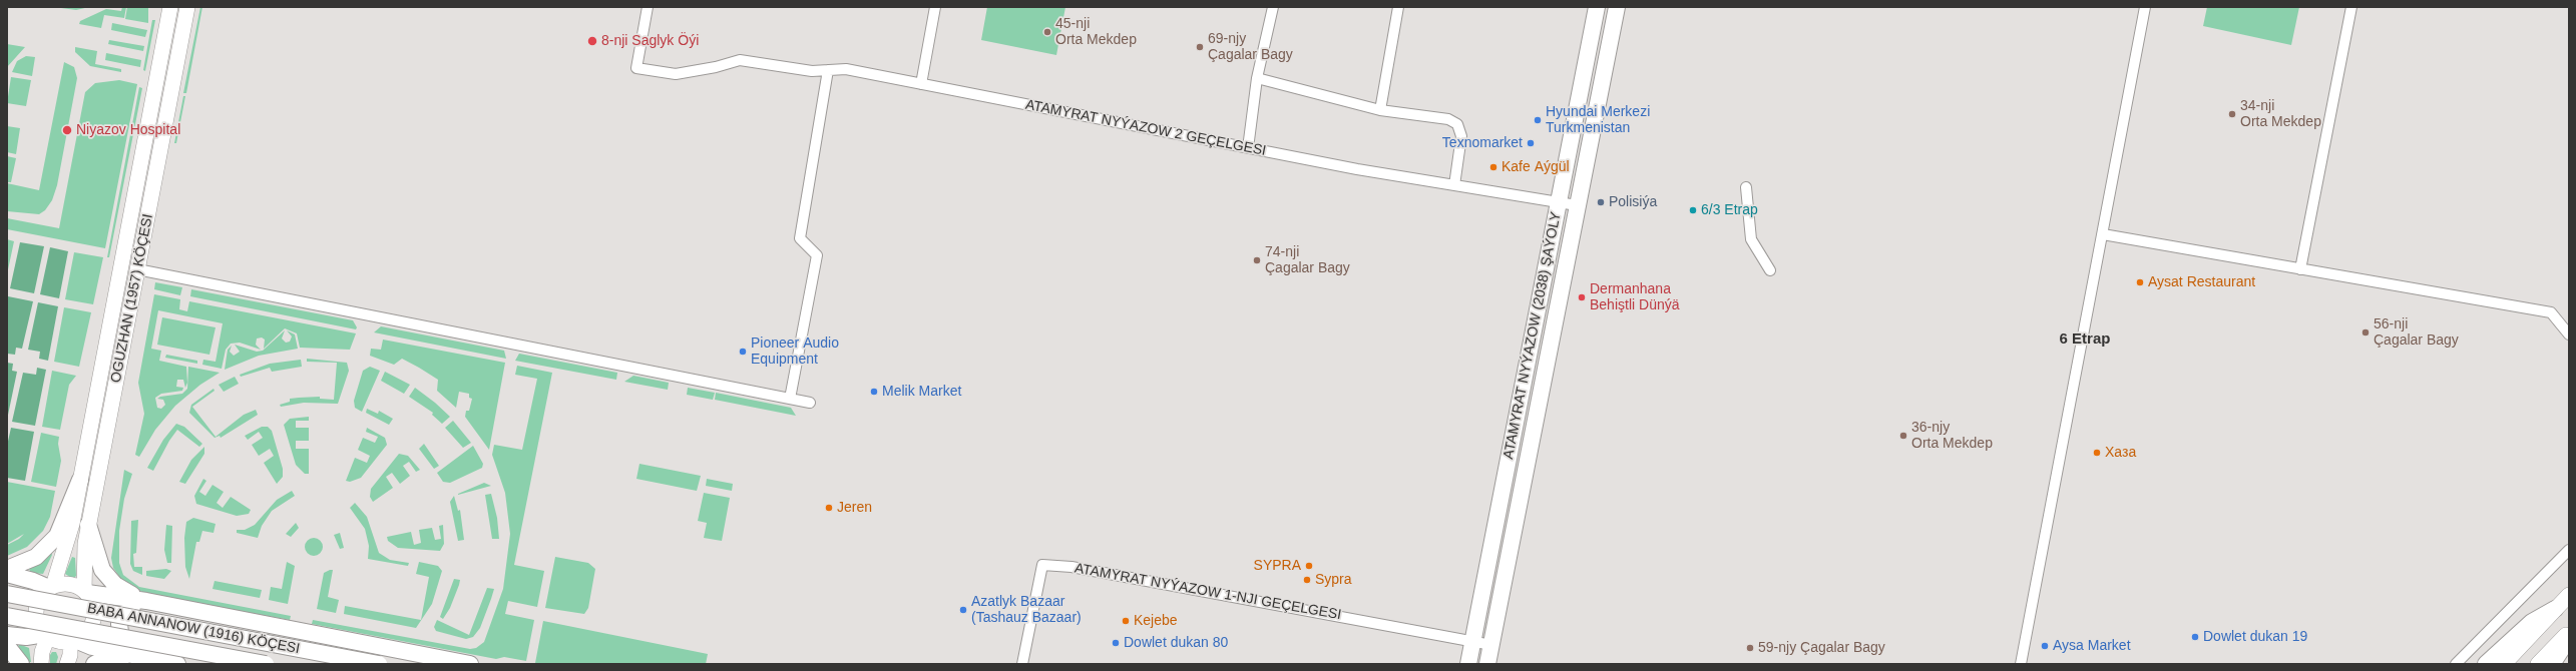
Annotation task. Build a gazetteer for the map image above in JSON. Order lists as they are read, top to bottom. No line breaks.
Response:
{"streets":{"main road":["OGUZHAN (1957) KÖÇESI","ATAMYRAT NYÝAZOW (2038) ŞAÝOLY","BABA ANNANOW (1916) KÖÇESI"],"street":["ATAMYRAT NYÝAZOW 2 GEÇELGESI","ATAMYRAT NYÝAZOW 1-NJI GEÇELGESI"]},"crossings":[["ATAMYRAT NYÝAZOW 2 GEÇELGESI","ATAMYRAT NYÝAZOW (2038) ŞAÝOLY"],["ATAMYRAT NYÝAZOW (2038) ŞAÝOLY","ATAMYRAT NYÝAZOW 1-NJI GEÇELGESI"]],"districts":["6 Etrap"],"places":["45-nji Orta Mekdep","8-nji Saglyk Öýi","69-njy Çagalar Bagy","34-nji Orta Mekdep","Hyundai Merkezi Turkmenistan","Niyazov Hospital","Texnomarket","Kafe Aýgül","Polisiýa","6/3 Etrap","74-nji Çagalar Bagy","Aysat Restaurant","Dermanhana Behiştli Dünýä","56-nji Çagalar Bagy","Pioneer Audio Equipment","Melik Market","36-njy Orta Mekdep","Хаза","Jeren","SYPRA","Sypra","Azatlyk Bazaar (Tashauz Bazaar)","Kejebe","Dowlet dukan 19","Dowlet dukan 80","Aysa Market","59-njy Çagalar Bagy"]}
